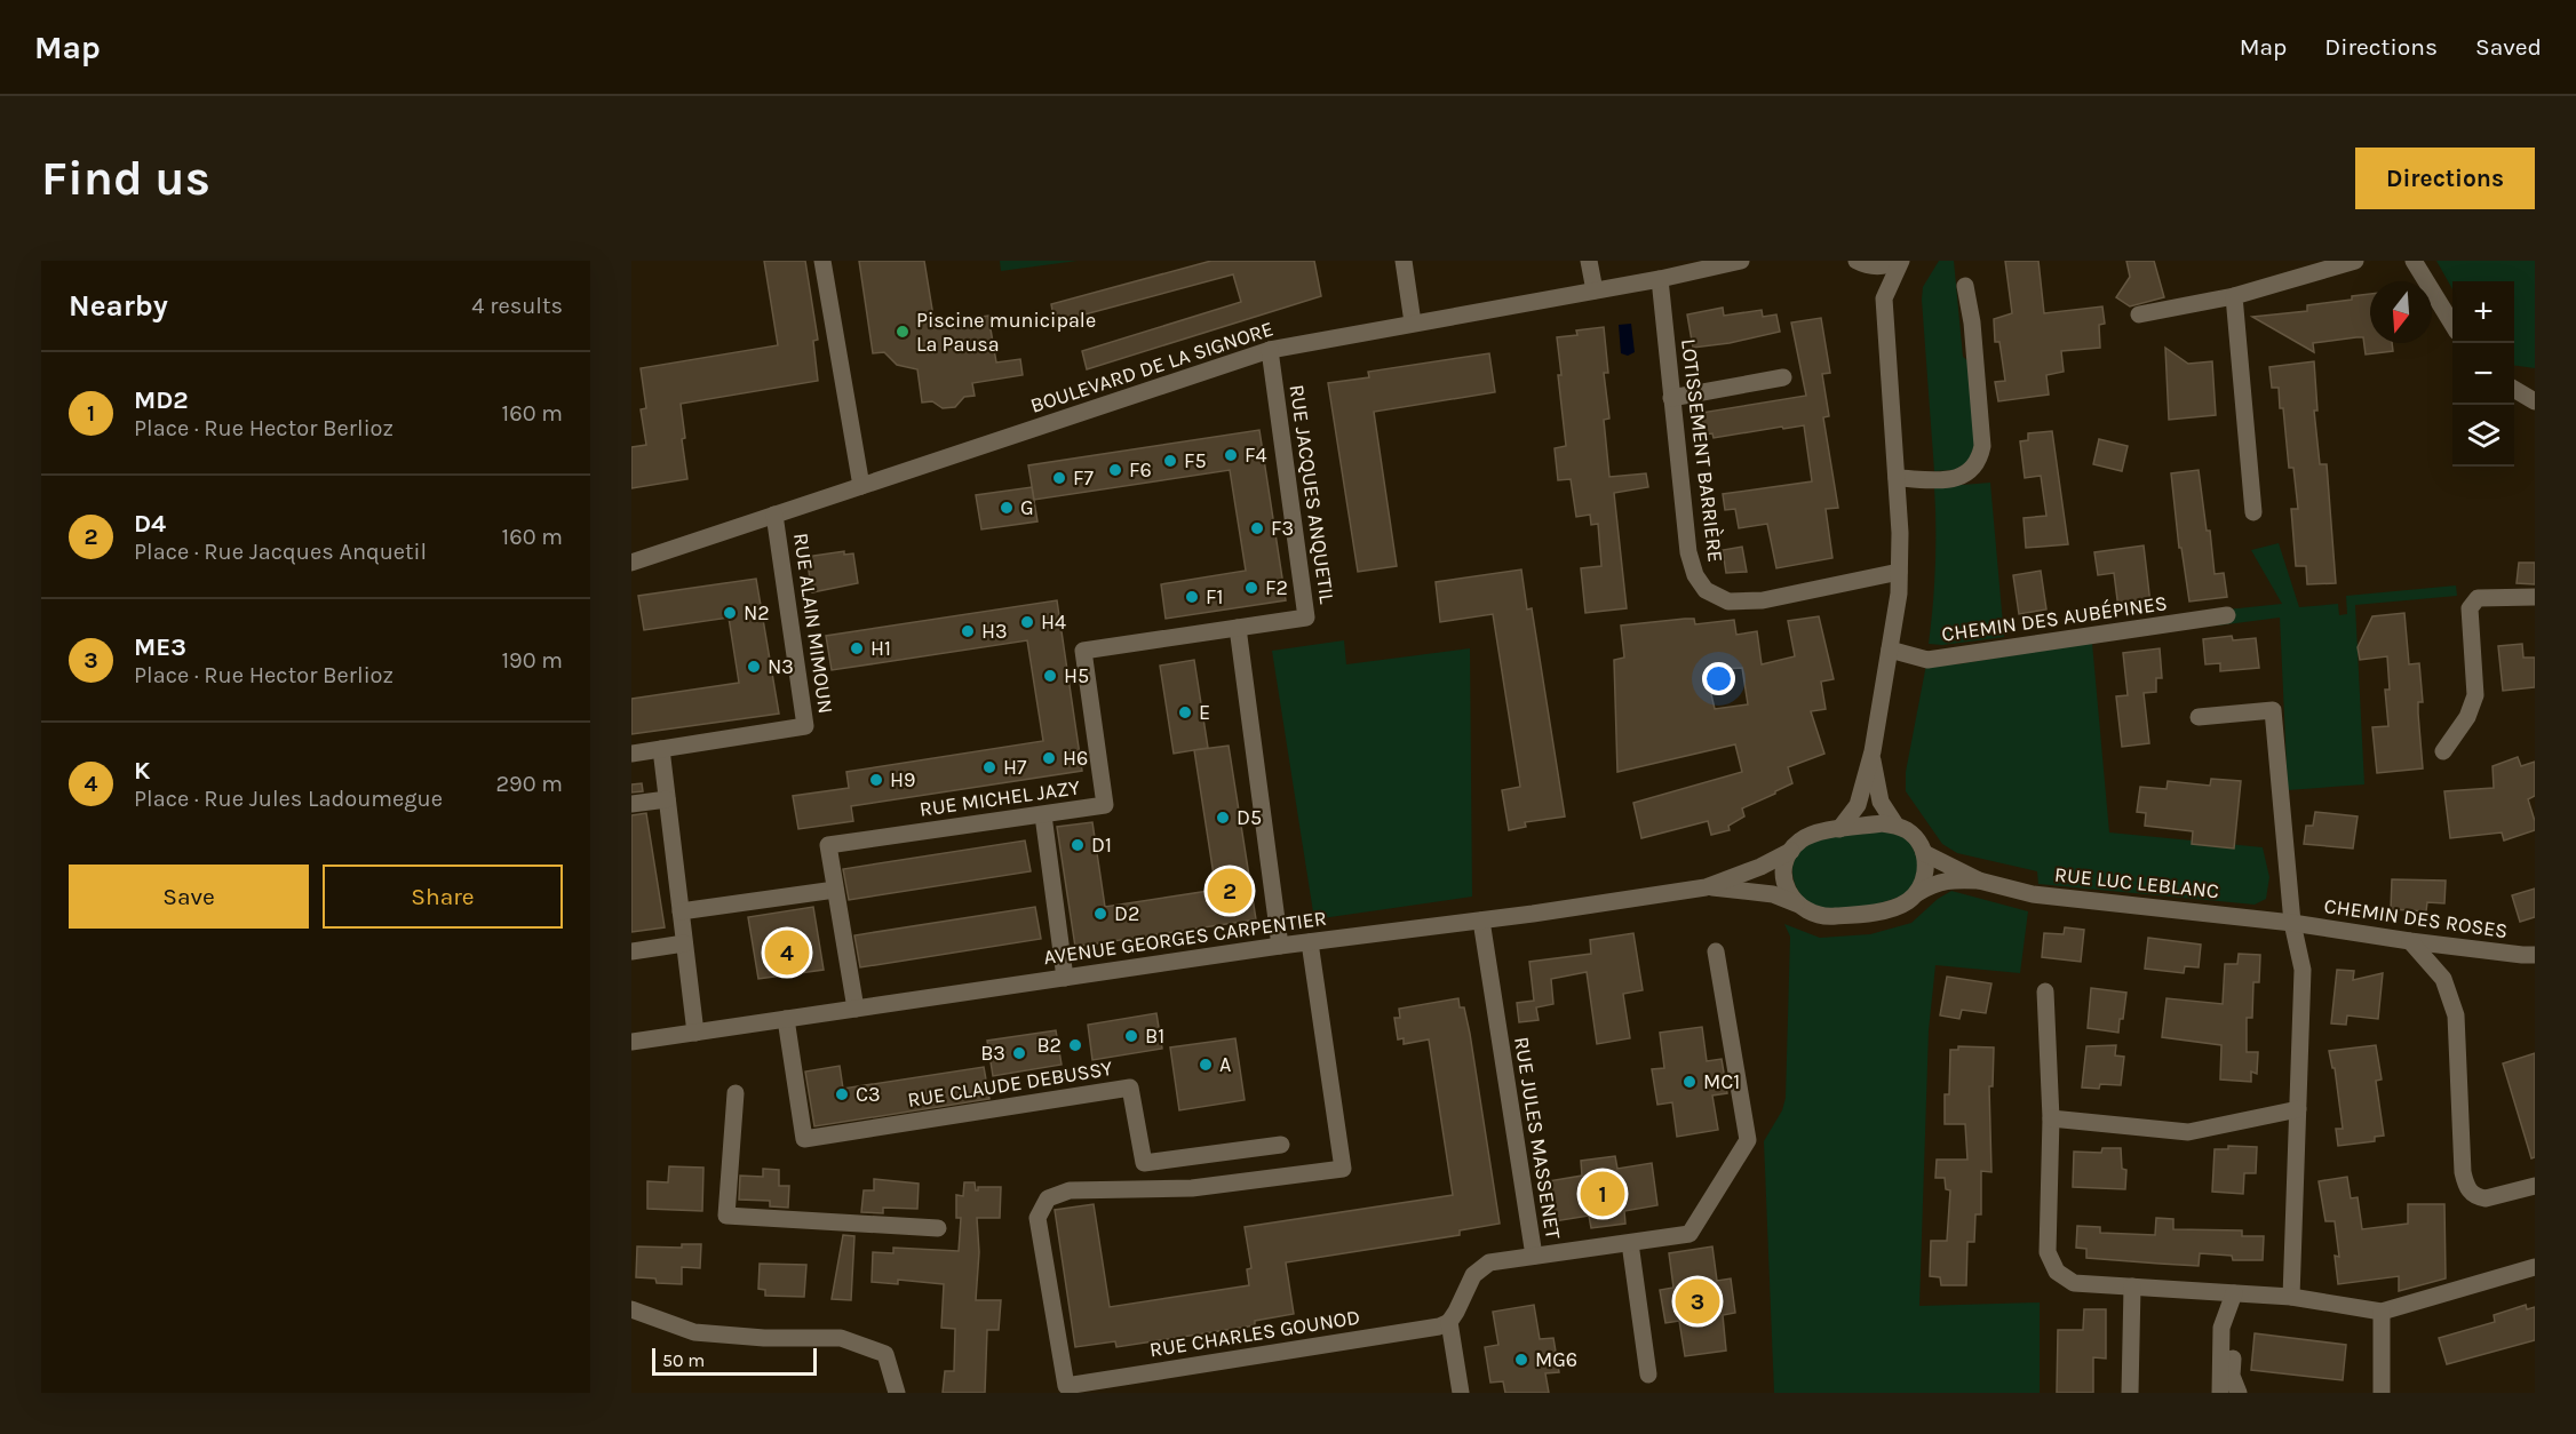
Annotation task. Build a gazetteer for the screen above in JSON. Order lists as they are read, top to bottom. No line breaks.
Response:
{"streets":{"street":["BOULEVARD DE LA SIGNORE","LOTISSEMENT BARRIÈRE","RUE JACQUES ANQUETIL","CHEMIN DES AUBÉPINES","RUE ALAIN MIMOUN","RUE MICHEL JAZY","RUE LUC LEBLANC","CHEMIN DES ROSES","AVENUE GEORGES CARPENTIER","RUE CLAUDE DEBUSSY","RUE JULES MASSENET","RUE CHARLES GOUNOD"]},"crossings":[["BOULEVARD DE LA SIGNORE","LOTISSEMENT BARRIÈRE"],["BOULEVARD DE LA SIGNORE","RUE JACQUES ANQUETIL"],["BOULEVARD DE LA SIGNORE","RUE ALAIN MIMOUN"],["RUE JACQUES ANQUETIL","RUE MICHEL JAZY"],["RUE LUC LEBLANC","CHEMIN DES ROSES"],["RUE LUC LEBLANC","AVENUE GEORGES CARPENTIER"],["AVENUE GEORGES CARPENTIER","RUE CLAUDE DEBUSSY"],["AVENUE GEORGES CARPENTIER","RUE JULES MASSENET"],["AVENUE GEORGES CARPENTIER","RUE CHARLES GOUNOD"],["RUE JULES MASSENET","RUE CHARLES GOUNOD"]],"places":["Piscine municipale La Pausa","F4","F5","F6","F7","G","F3","F2","F1","N2","H4","H3","H1","N3","H5","E","H6","H7","H9","D5","D1","D2","B1","B2","B3","A","MC1","C3","MG6"],"scale_bar":"50 m","north":"bottom","page":{"header":"Map","nav":["Map","Directions","Saved"],"buttons":["Directions",["Save","Share"]],"title":"Find us","heading":["Nearby","4 results"],"map_buttons":["+","−"],"list":[{"mark":"1","name":"MD2","note":"Place · Rue Hector Berlioz","value":"160 m"},{"mark":"2","name":"D4","note":"Place · Rue Jacques Anquetil","value":"160 m"},{"mark":"3","name":"ME3","note":"Place · Rue Hector Berlioz","value":"190 m"},{"mark":"4","name":"K","note":"Place · Rue Jules Ladoumegue","value":"290 m"}],"pins":["2","4","1","3"],"scale":"50 m"}}
